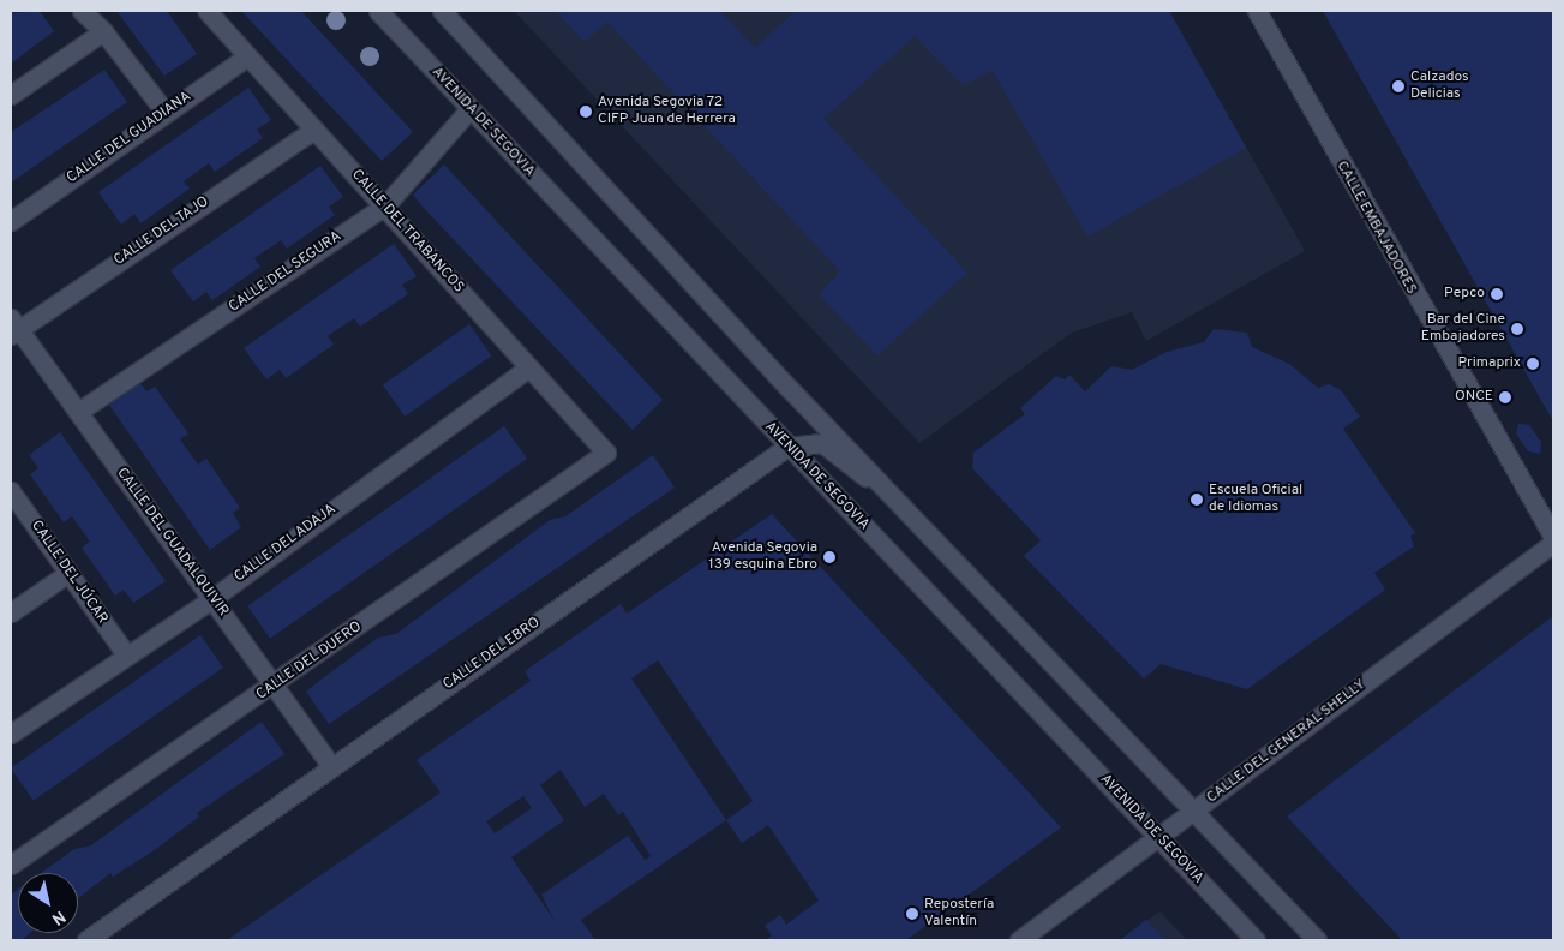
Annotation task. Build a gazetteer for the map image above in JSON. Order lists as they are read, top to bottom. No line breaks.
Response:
{"streets":{"street":["AVENIDA DE SEGOVIA","CALLE DEL GUADIANA","CALLE EMBAJADORES","CALLE DEL TAJO","CALLE DEL TRABANCOS","CALLE DEL SEGURA","CALLE DEL GUADALQUIVIR","CALLE DEL ADAJA","CALLE DEL JÚCAR","CALLE DEL EBRO","CALLE DEL DUERO","CALLE DEL GENERAL SHELLY"]},"crossings":[["AVENIDA DE SEGOVIA","CALLE DEL SEGURA"],["AVENIDA DE SEGOVIA","CALLE DEL EBRO"],["AVENIDA DE SEGOVIA","CALLE DEL GENERAL SHELLY"],["CALLE DEL GUADIANA","CALLE DEL TRABANCOS"],["CALLE DEL TAJO","CALLE DEL TRABANCOS"],["CALLE DEL TAJO","CALLE DEL GUADALQUIVIR"],["CALLE DEL TRABANCOS","CALLE DEL SEGURA"],["CALLE DEL TRABANCOS","CALLE DEL ADAJA"],["CALLE DEL TRABANCOS","CALLE DEL DUERO"],["CALLE DEL SEGURA","CALLE DEL GUADALQUIVIR"],["CALLE DEL GUADALQUIVIR","CALLE DEL ADAJA"],["CALLE DEL GUADALQUIVIR","CALLE DEL EBRO"],["CALLE DEL GUADALQUIVIR","CALLE DEL DUERO"],["CALLE DEL ADAJA","CALLE DEL JÚCAR"]],"places":["Calzados Delicias","Avenida Segovia 72 CIFP Juan de Herrera","Pepco","Bar del Cine Embajadores","Primaprix","ONCE","Escuela Oficial de Idiomas","Avenida Segovia 139 esquina Ebro","Repostería Valentín"],"north":"bottom right"}
